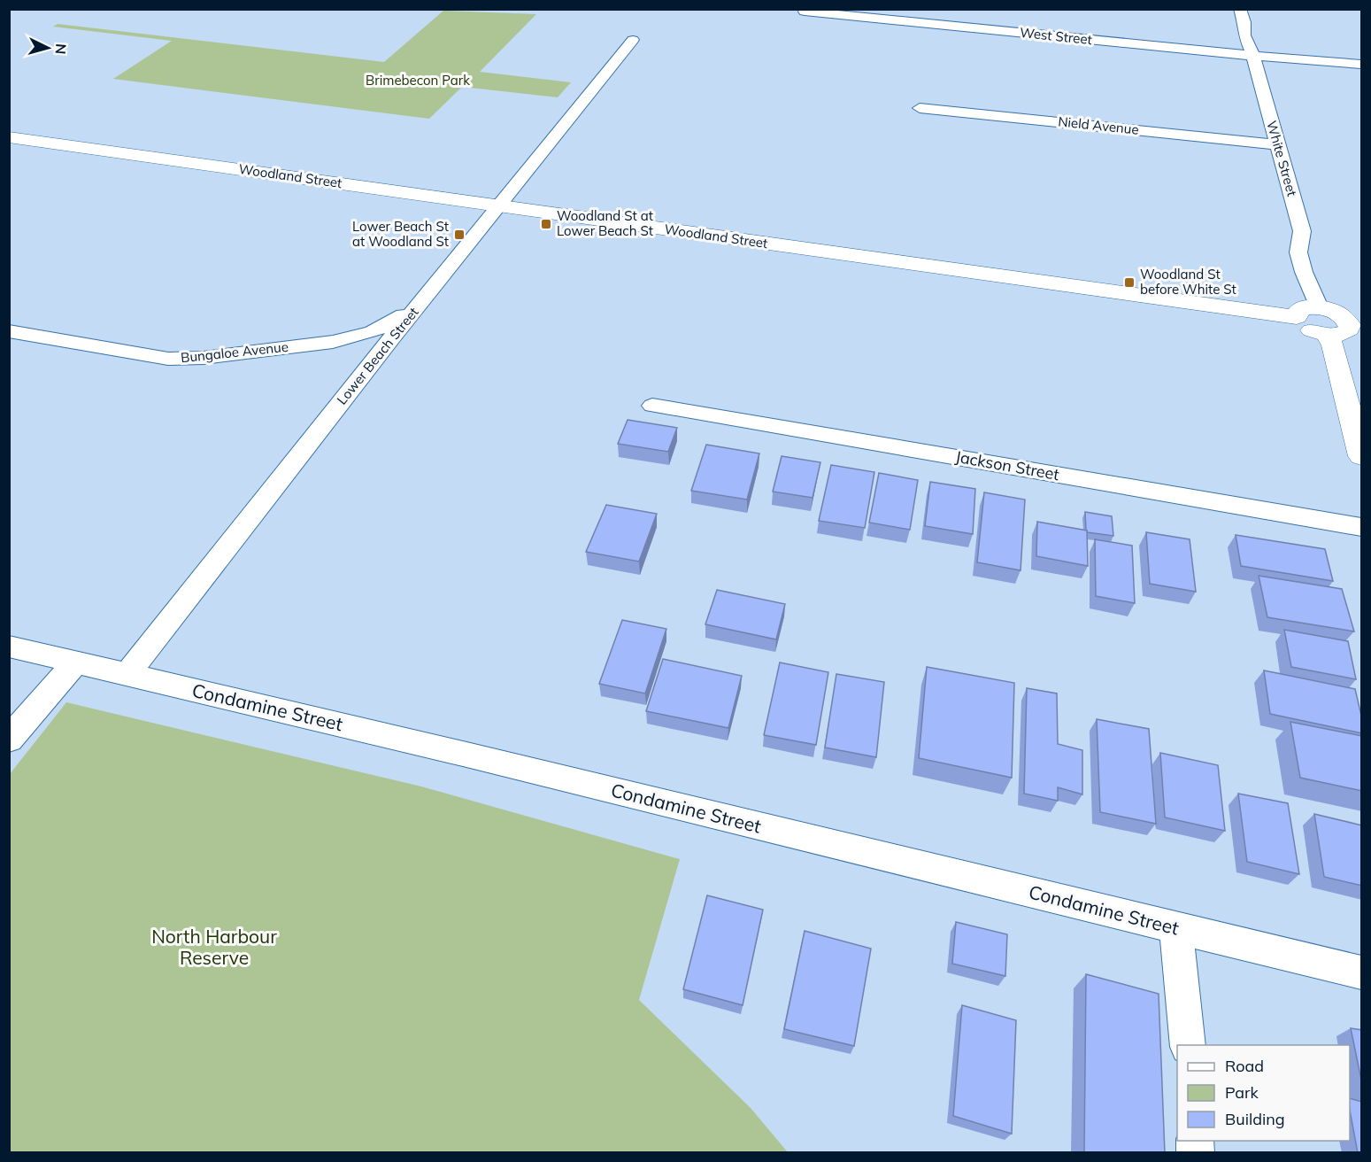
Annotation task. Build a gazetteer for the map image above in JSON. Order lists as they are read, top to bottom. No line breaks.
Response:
{"streets":{"street":["West Street","Nield Avenue","White Street","Woodland Street","Bungaloe Avenue","Lower Beach Street","Jackson Street","Condamine Street"]},"crossings":[["West Street","White Street"],["Nield Avenue","White Street"],["Woodland Street","Lower Beach Street"],["Bungaloe Avenue","Lower Beach Street"],["Lower Beach Street","Condamine Street"]],"parks":["Brimebecon Park","North Harbour Reserve"],"places":{"transit":["Woodland St at Lower Beach St","Lower Beach St at Woodland St","Woodland St before White St"]},"legend":["Road","Park","Building"],"north":"right"}
